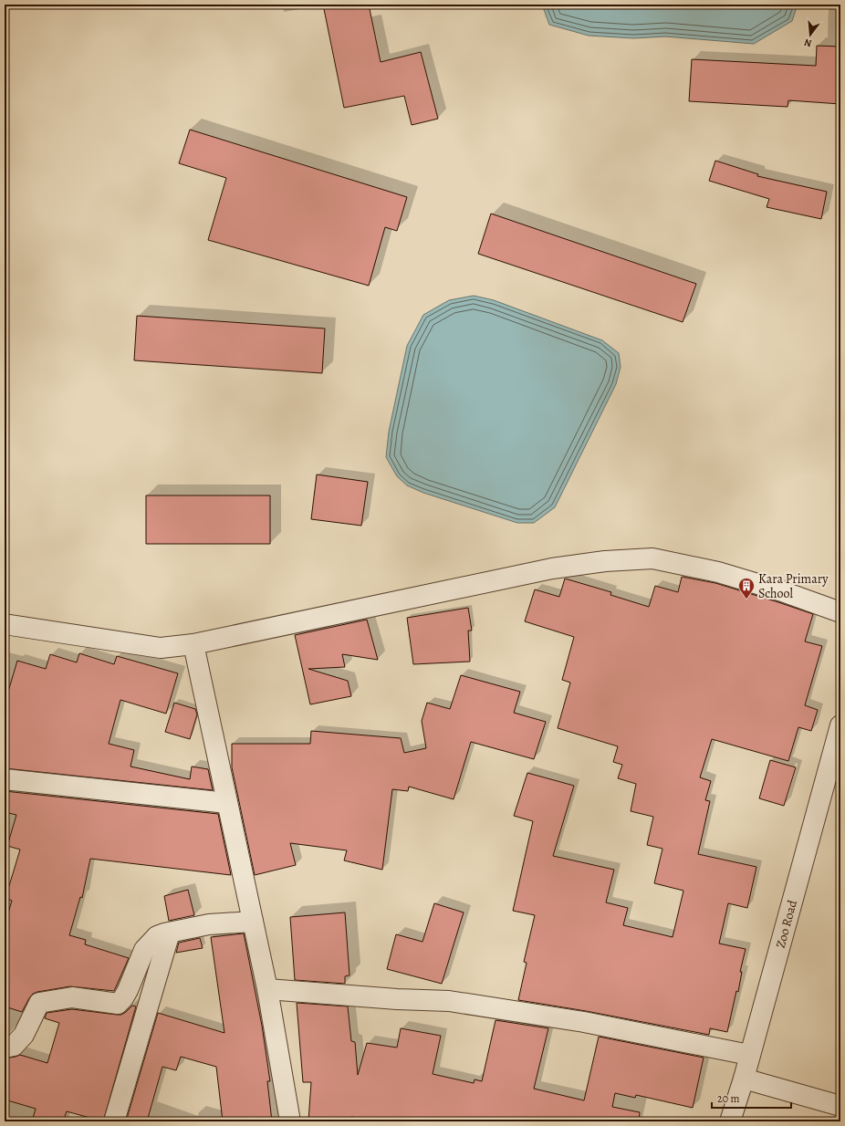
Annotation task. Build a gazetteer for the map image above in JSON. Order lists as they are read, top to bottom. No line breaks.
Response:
{"streets":{"street":["Zoo Road"]},"places":{"building":["Kara Primary School"]},"scale_bar":"20 m","north":"bottom"}
